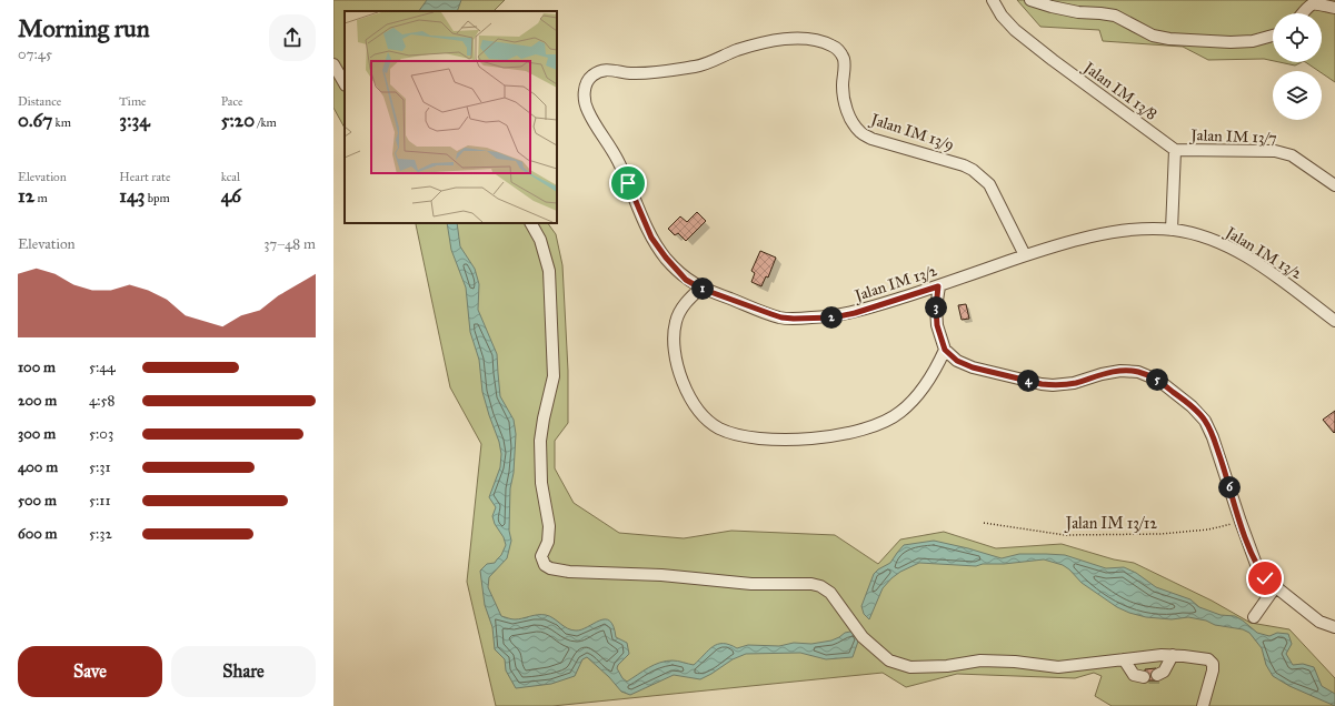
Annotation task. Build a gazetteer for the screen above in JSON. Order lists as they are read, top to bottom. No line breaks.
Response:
{"streets":{"street":["Jalan IM 13/8","Jalan IM 13/9","Jalan IM 13/7","Jalan IM 13/2"],"path":["Jalan IM 13/12"]},"crossings":[["Jalan IM 13/8","Jalan IM 13/7"],["Jalan IM 13/9","Jalan IM 13/2"]],"page":{"heading":["Morning run","07:45"],"stats":[["Distance","0.67 km"],["Time","3:34"],["Pace","5:20 /km"],["Elevation","12 m"],["Heart rate","143 bpm"],["kcal","46"]],"chart":["Elevation","37–48 m"],"pins":["1","3","2","5","4","6"],"list":[{"name":"100 m","note":"5:44"},{"name":"200 m","note":"4:58"},{"name":"300 m","note":"5:03"},{"name":"400 m","note":"5:31"},{"name":"500 m","note":"5:11"},{"name":"600 m","note":"5:32"}],"buttons":["Save","Share"]}}
